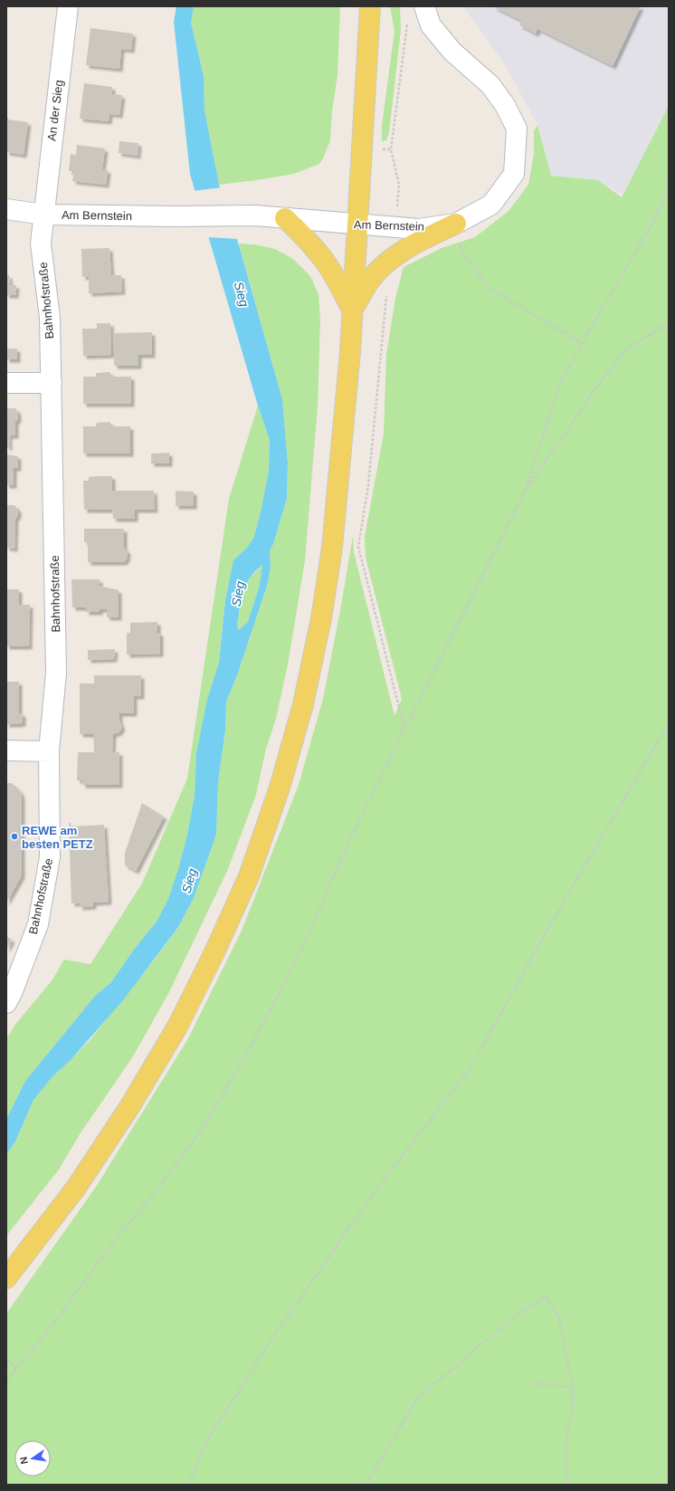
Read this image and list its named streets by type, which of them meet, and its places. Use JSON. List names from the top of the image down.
{
  "streets": {
    "street": ["An der Sieg", "Am Bernstein", "Bahnhofstraße"]
  },
  "crossings": [
    ["An der Sieg", "Am Bernstein"],
    ["An der Sieg", "Bahnhofstraße"],
    ["Am Bernstein", "Bahnhofstraße"]
  ],
  "water": ["Sieg"],
  "places": ["REWE am besten PETZ"],
  "north": "left"
}
